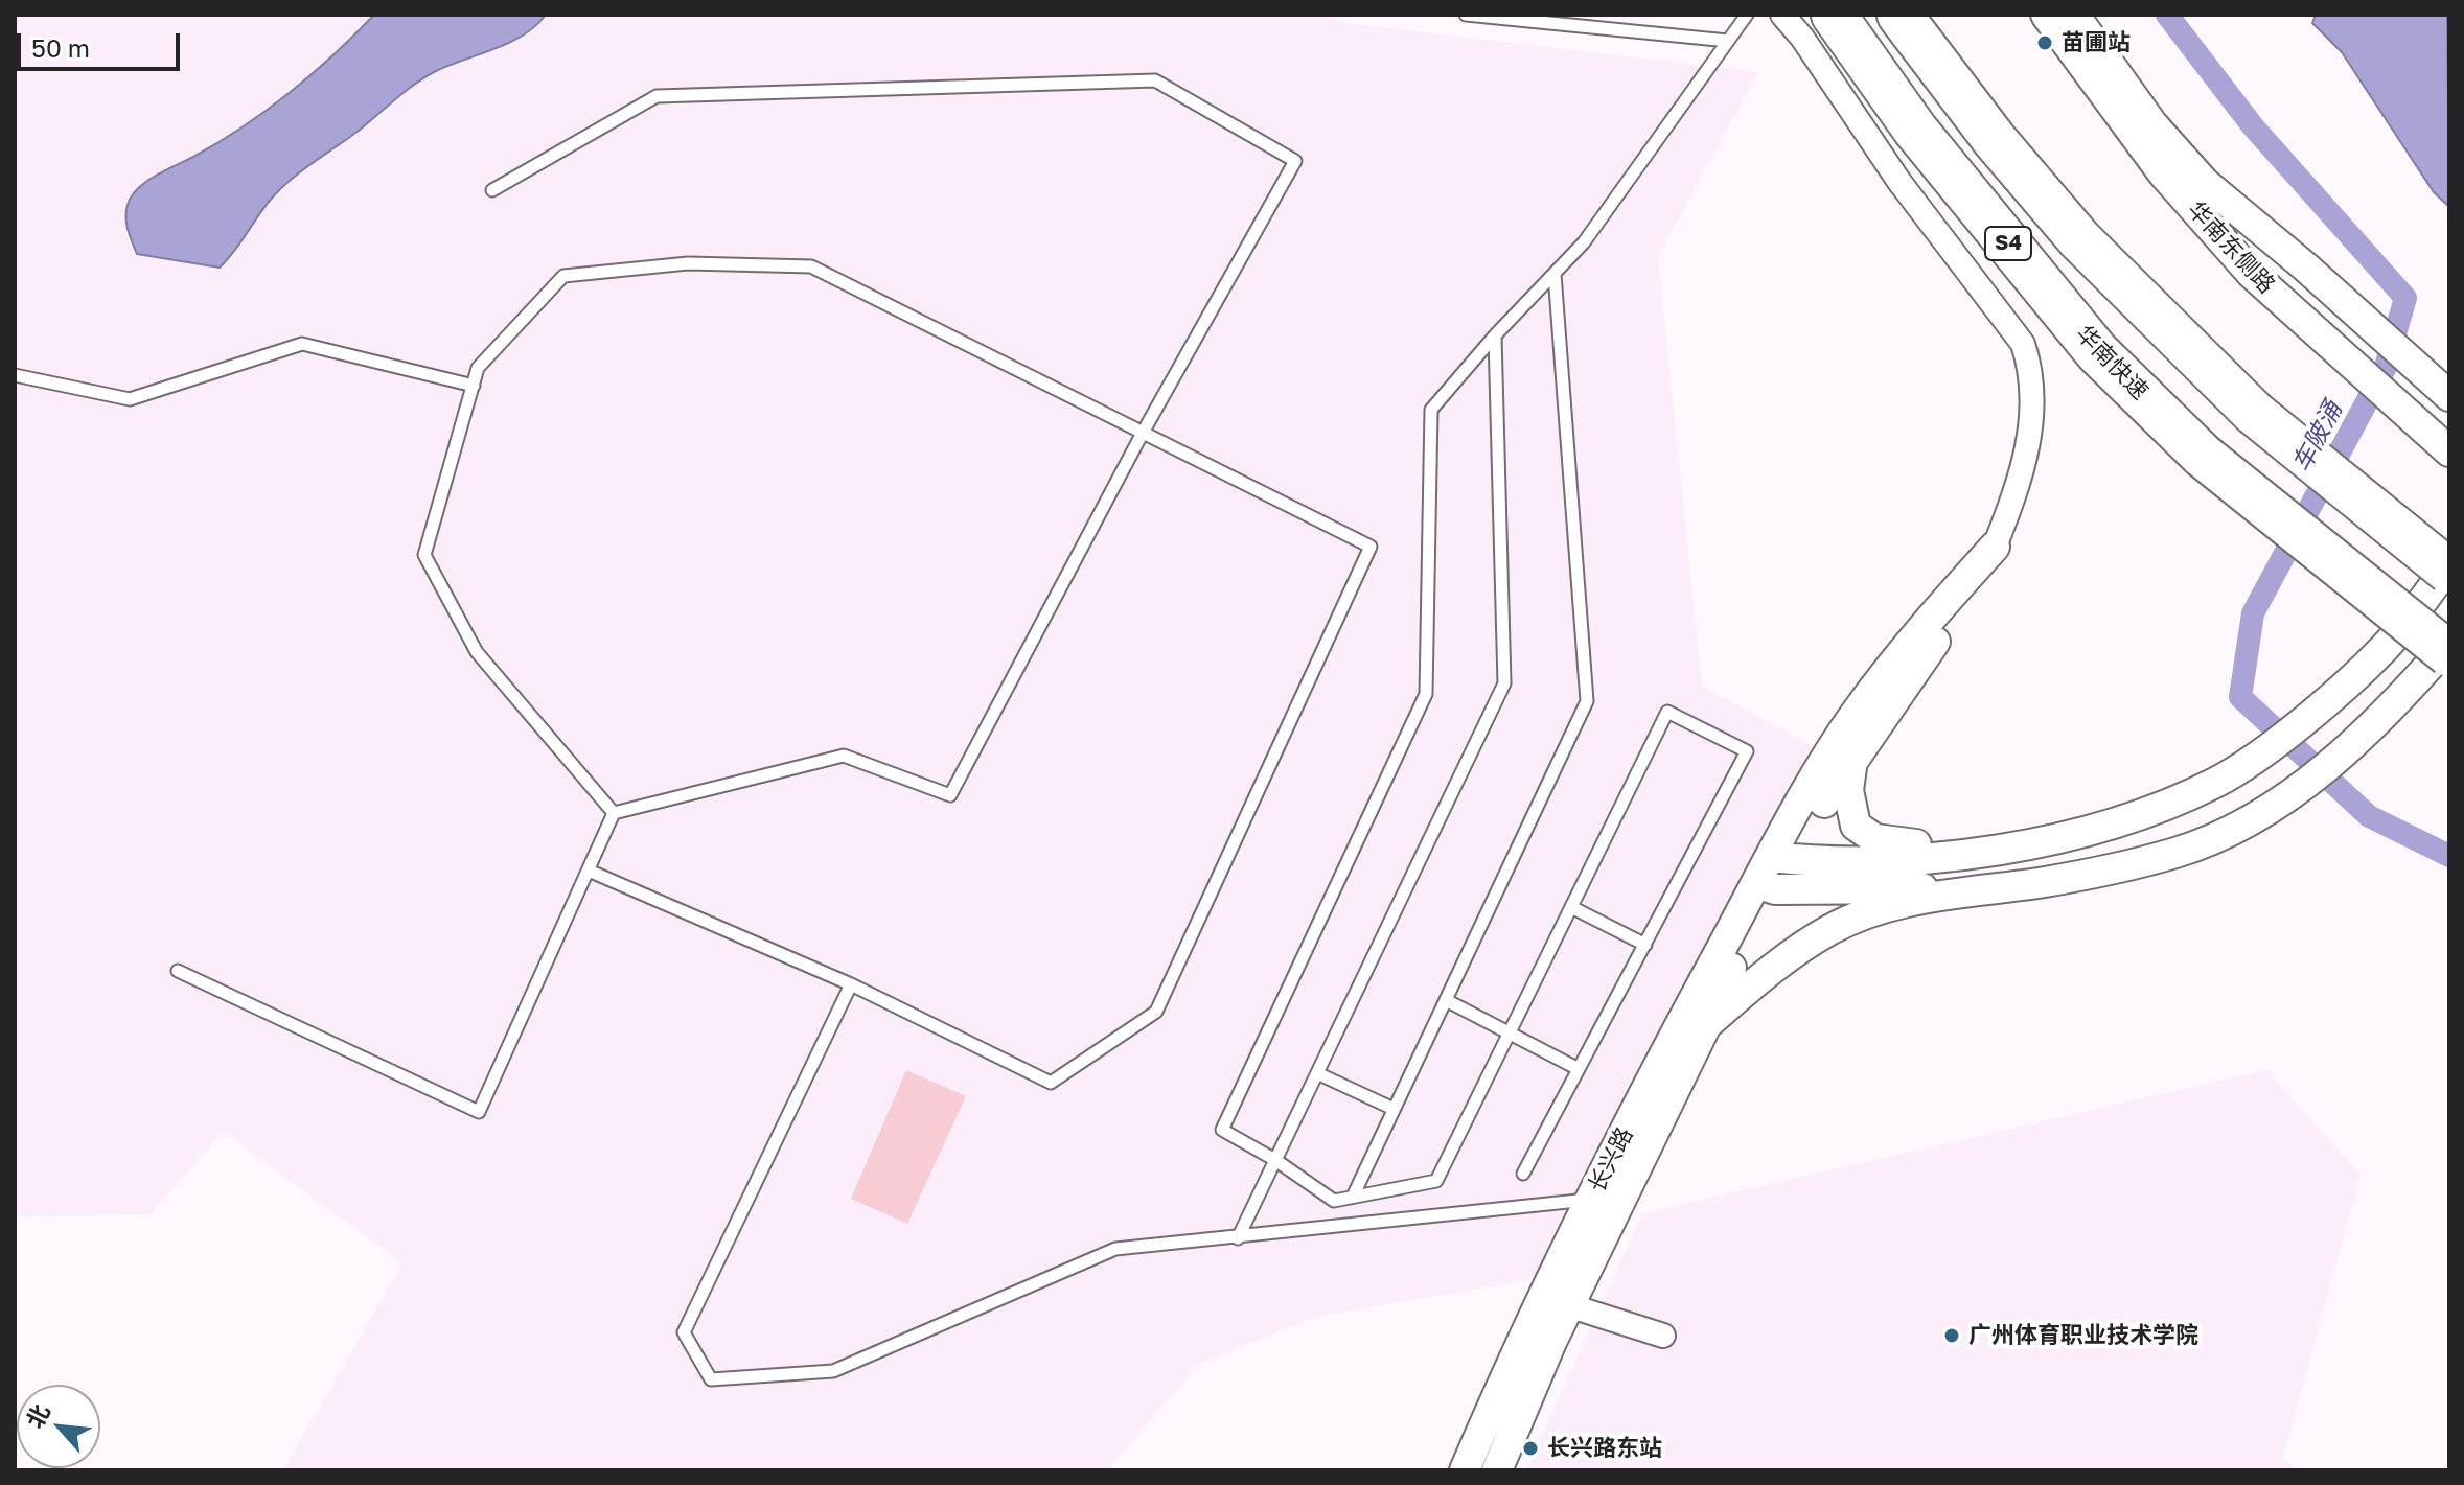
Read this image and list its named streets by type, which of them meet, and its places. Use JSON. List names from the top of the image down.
{
  "streets": {
    "highway": ["S4", "华南快速"],
    "street": ["华南东侧路", "长兴路"]
  },
  "water": ["车陂涌"],
  "places": ["苗圃站", "广州体育职业技术学院", "长兴路东站"],
  "scale_bar": "50 m",
  "north": "top left"
}
